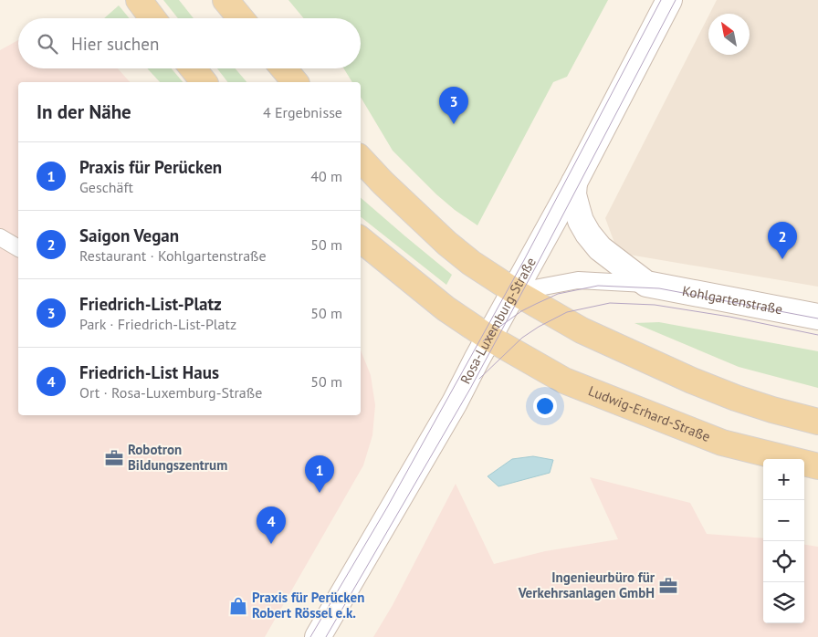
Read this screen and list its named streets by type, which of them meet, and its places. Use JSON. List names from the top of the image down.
{
  "streets": {
    "main road": ["Ludwig-Erhard-Straße"],
    "street": ["Kohlgartenstraße", "Rosa-Luxemburg-Straße"]
  },
  "crossings": [
    ["Kohlgartenstraße", "Rosa-Luxemburg-Straße"],
    ["Rosa-Luxemburg-Straße", "Ludwig-Erhard-Straße"]
  ],
  "places": {
    "office": ["Robotron Bildungszentrum", "Ingenieurbüro für Verkehrsanlagen GmbH"],
    "shop": ["Praxis für Perücken Robert Rössel e.k."]
  },
  "north": "top left",
  "page": {
    "search": "Hier suchen",
    "heading": ["In der Nähe", "4 Ergebnisse"],
    "pins": [
      "3",
      "2",
      "1",
      "4"
    ],
    "list": [
      {
        "mark": "1",
        "name": "Praxis für Perücken",
        "note": "Geschäft",
        "value": "40 m"
      },
      {
        "mark": "2",
        "name": "Saigon Vegan",
        "note": "Restaurant · Kohlgartenstraße",
        "value": "50 m"
      },
      {
        "mark": "3",
        "name": "Friedrich-List-Platz",
        "note": "Park · Friedrich-List-Platz",
        "value": "50 m"
      },
      {
        "mark": "4",
        "name": "Friedrich-List Haus",
        "note": "Ort · Rosa-Luxemburg-Straße",
        "value": "50 m"
      }
    ],
    "map_buttons": ["+", "−"]
  }
}
